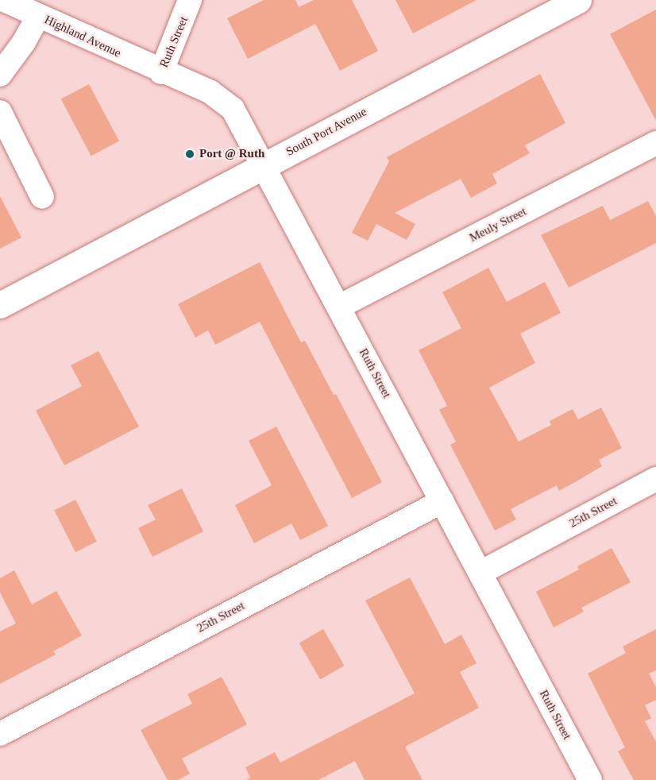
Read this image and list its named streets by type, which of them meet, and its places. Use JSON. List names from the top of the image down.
{
  "streets": {
    "main road": ["South Port Avenue"],
    "street": [
      "Highland Avenue",
      "Ruth Street",
      "Meuly Street",
      "25th Street"
    ]
  },
  "crossings": [
    ["Highland Avenue", "Ruth Street"],
    ["Ruth Street", "South Port Avenue"],
    ["Ruth Street", "Meuly Street"],
    ["Ruth Street", "25th Street"]
  ],
  "places": ["Port @ Ruth"]
}
